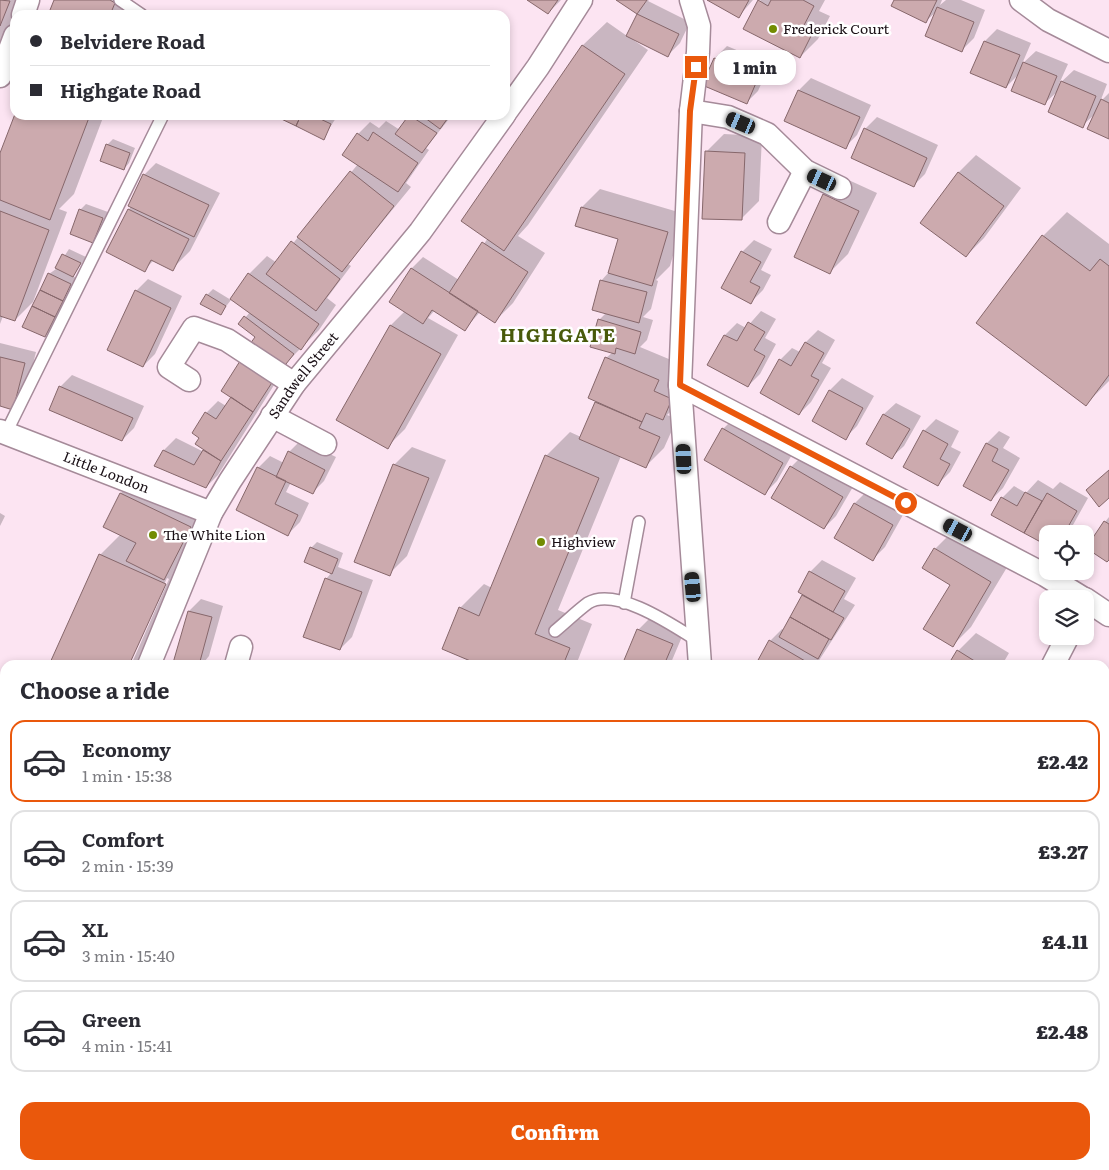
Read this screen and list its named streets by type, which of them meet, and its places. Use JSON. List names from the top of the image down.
{
  "streets": {
    "street": ["Sandwell Street", "Little London"]
  },
  "crossings": [
    ["Sandwell Street", "Little London"]
  ],
  "districts": ["HIGHGATE"],
  "places": ["Frederick Court", "The White Lion", "Highview"],
  "page": {
    "banner": ["Belvidere Road", "Highgate Road"],
    "bubble": "1 min",
    "heading": "Choose a ride",
    "list": [
      {
        "name": "Economy",
        "note": "1 min · 15:38",
        "value": "£2.42"
      },
      {
        "name": "Comfort",
        "note": "2 min · 15:39",
        "value": "£3.27"
      },
      {
        "name": "XL",
        "note": "3 min · 15:40",
        "value": "£4.11"
      },
      {
        "name": "Green",
        "note": "4 min · 15:41",
        "value": "£2.48"
      }
    ],
    "buttons": "Confirm"
  }
}
